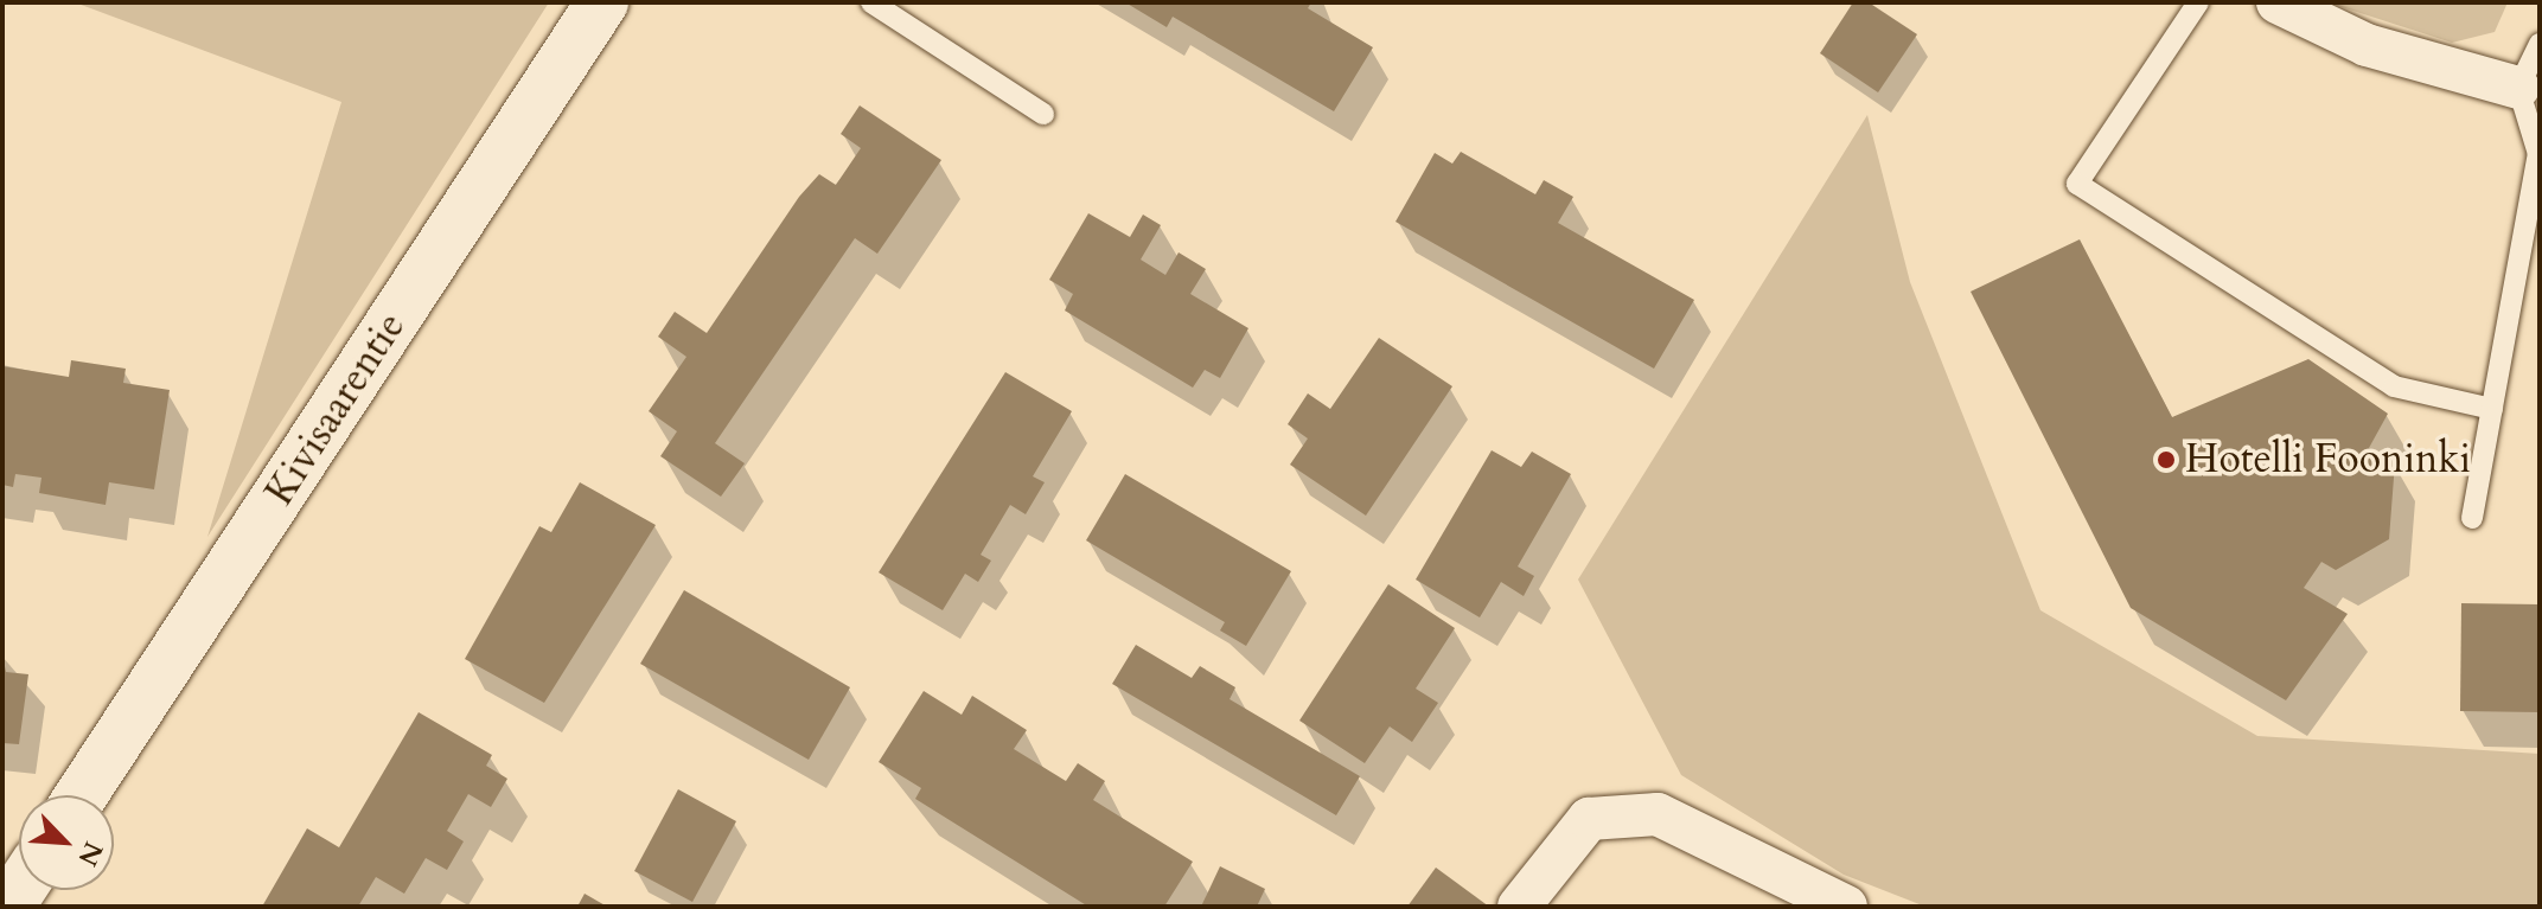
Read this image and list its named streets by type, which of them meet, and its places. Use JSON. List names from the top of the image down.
{
  "streets": {
    "street": ["Kivisaarentie"]
  },
  "places": ["Hotelli Fooninki"],
  "north": "bottom right"
}
